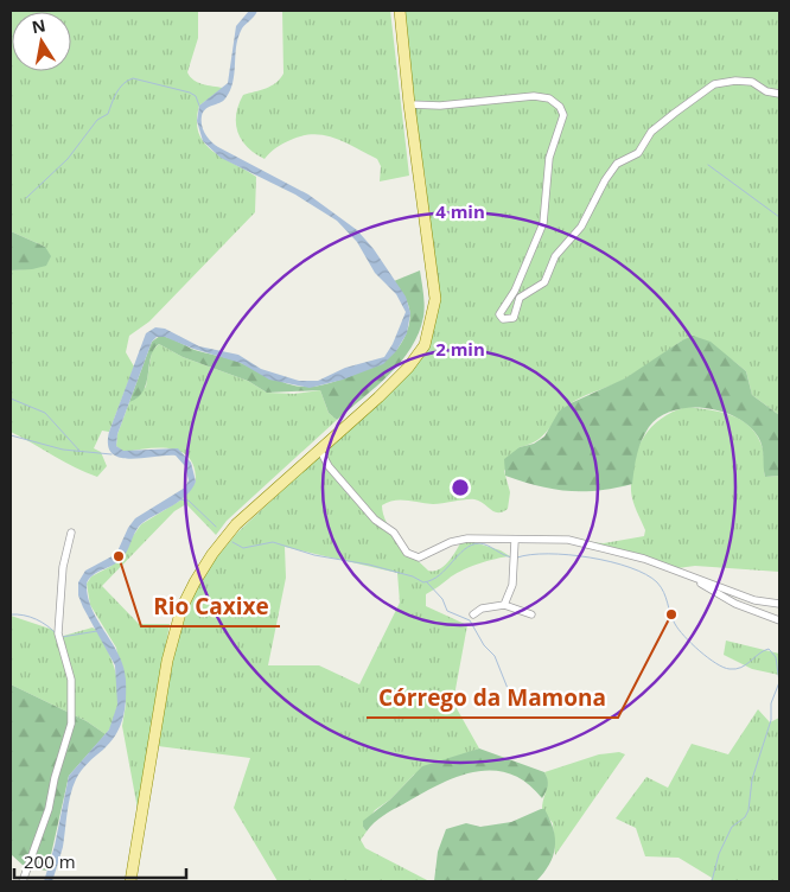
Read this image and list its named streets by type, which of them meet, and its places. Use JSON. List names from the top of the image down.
{
  "places": ["Rio Caxixe", "Córrego da Mamona"],
  "scale_bar": "200 m",
  "north": "top",
  "rings": ["4 min", "2 min"]
}
